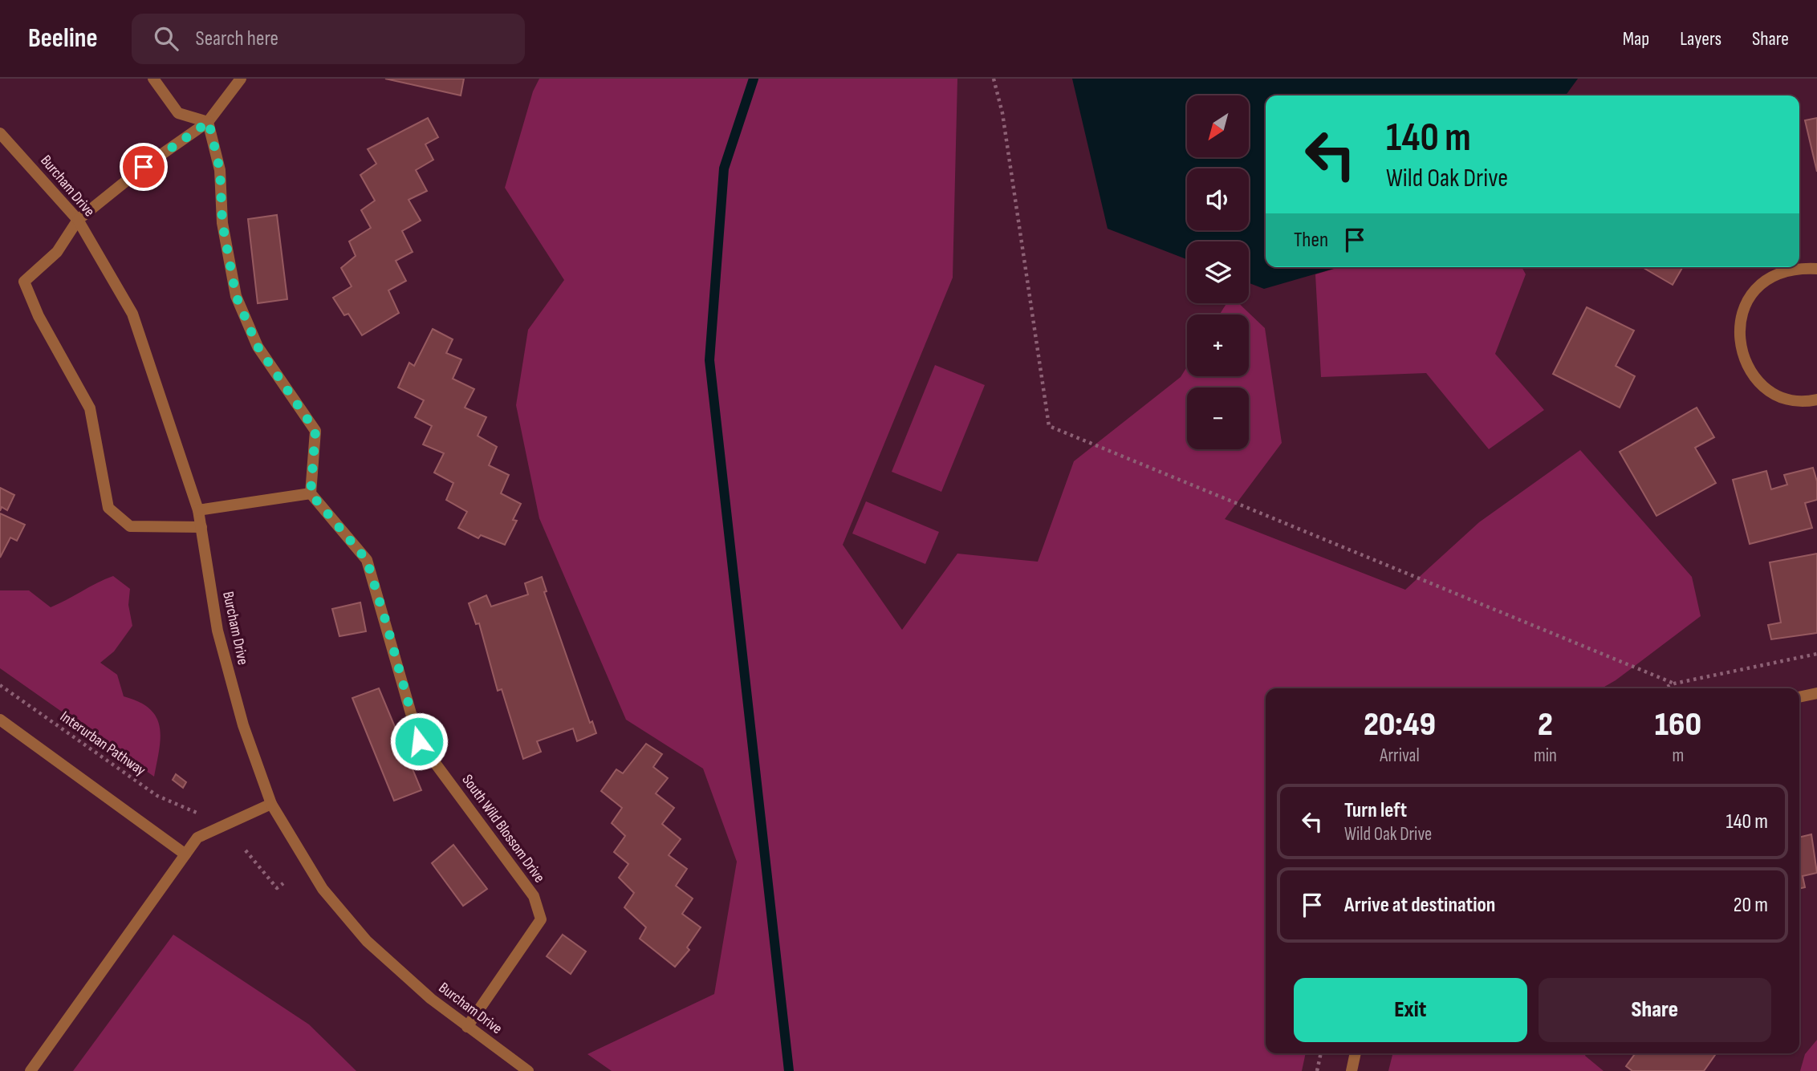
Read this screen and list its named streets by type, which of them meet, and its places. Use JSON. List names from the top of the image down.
{
  "streets": {
    "street": ["Burcham Drive", "South Wild Blossom Drive"],
    "path": ["Interurban Pathway"]
  },
  "crossings": [
    ["Burcham Drive", "South Wild Blossom Drive"]
  ],
  "north": "bottom left",
  "page": {
    "header": "Beeline",
    "search": "Search here",
    "nav": ["Map", "Layers", "Share"],
    "map_buttons": ["+", "−"],
    "turn": ["140 m", "Wild Oak Drive"],
    "then": "Then",
    "eta": [
      "20:49",
      "Arrival",
      "2",
      "min",
      "160",
      "m"
    ],
    "list": [
      {
        "name": "Turn left",
        "note": "Wild Oak Drive",
        "value": "140 m"
      },
      {
        "name": "Arrive at destination",
        "value": "20 m"
      }
    ],
    "buttons": ["Exit", "Share"]
  }
}
